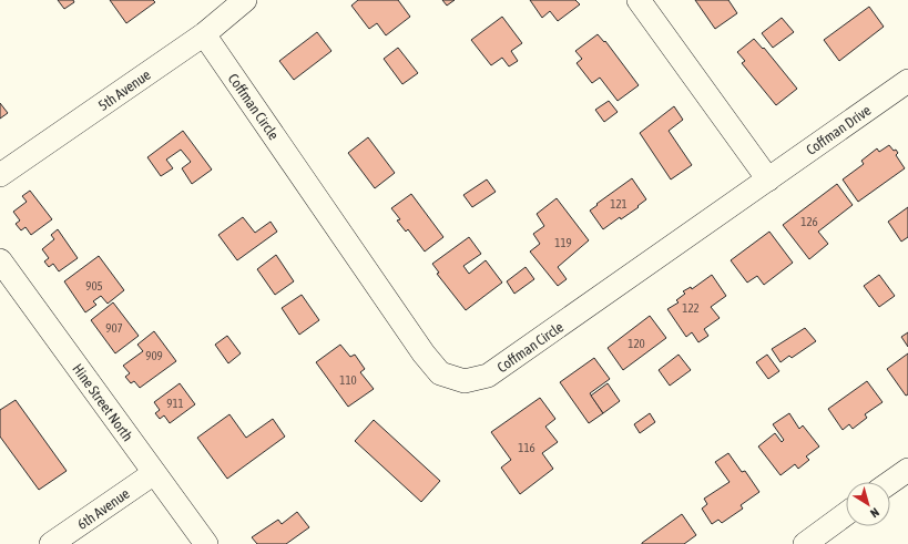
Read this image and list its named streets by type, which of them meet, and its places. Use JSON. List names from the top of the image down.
{
  "streets": {
    "street": [
      "5th Avenue",
      "Coffman Circle",
      "Coffman Drive",
      "Hine Street North",
      "6th Avenue"
    ]
  },
  "crossings": [
    ["5th Avenue", "Coffman Circle"],
    ["Coffman Circle", "Coffman Drive"],
    ["Hine Street North", "6th Avenue"]
  ],
  "house_numbers": [
    "121",
    "126",
    "119",
    "905",
    "122",
    "907",
    "120",
    "909",
    "110",
    "911",
    "116"
  ],
  "north": "bottom right"
}
